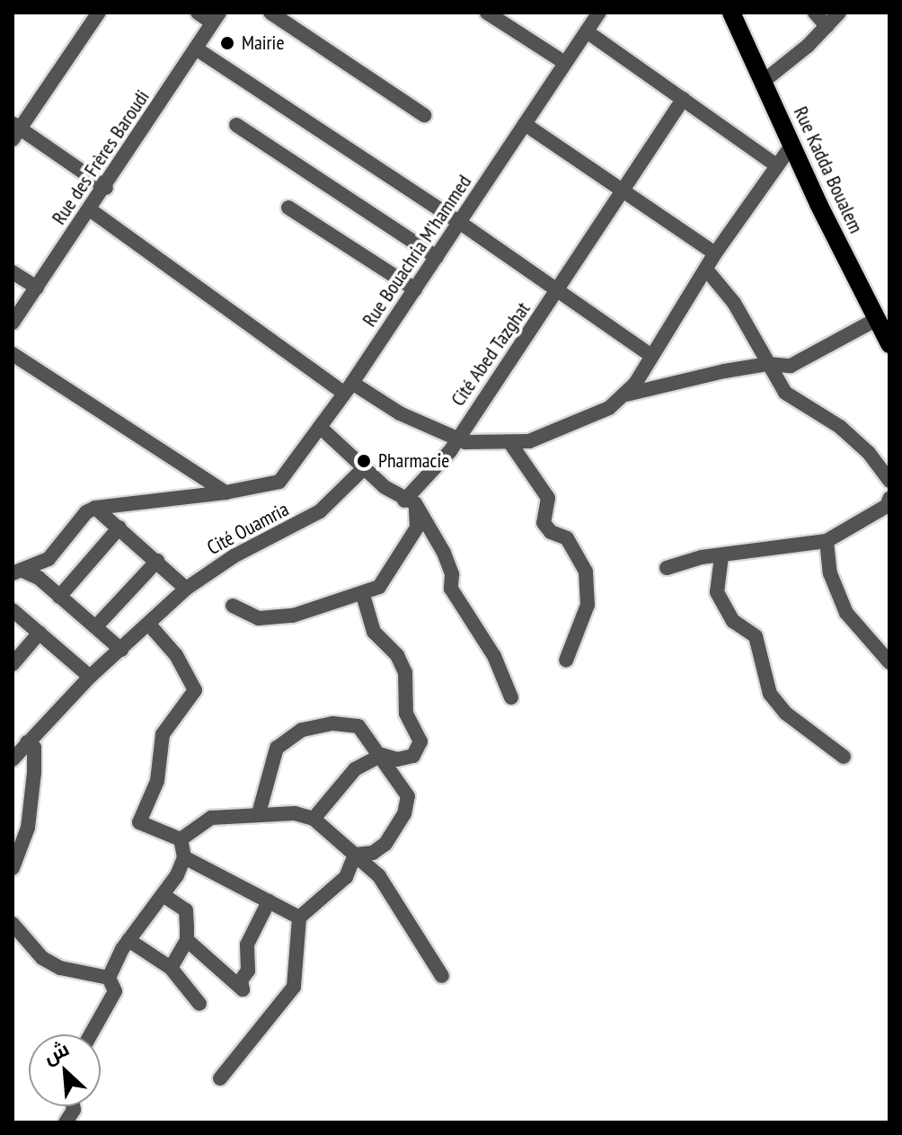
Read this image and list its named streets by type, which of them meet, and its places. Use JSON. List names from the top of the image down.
{
  "streets": {
    "main road": ["Rue Kadda Boualem"],
    "street": [
      "Rue des Frères Baroudi",
      "Rue Bouachria M'hammed",
      "Cité Abed Tazghat",
      "Cité Ouamria"
    ]
  },
  "crossings": [
    ["Rue des Frères Baroudi", "Cité Abed Tazghat"],
    ["Rue Bouachria M'hammed", "Cité Abed Tazghat"]
  ],
  "places": ["Mairie", "Pharmacie"],
  "north": "top left"
}
